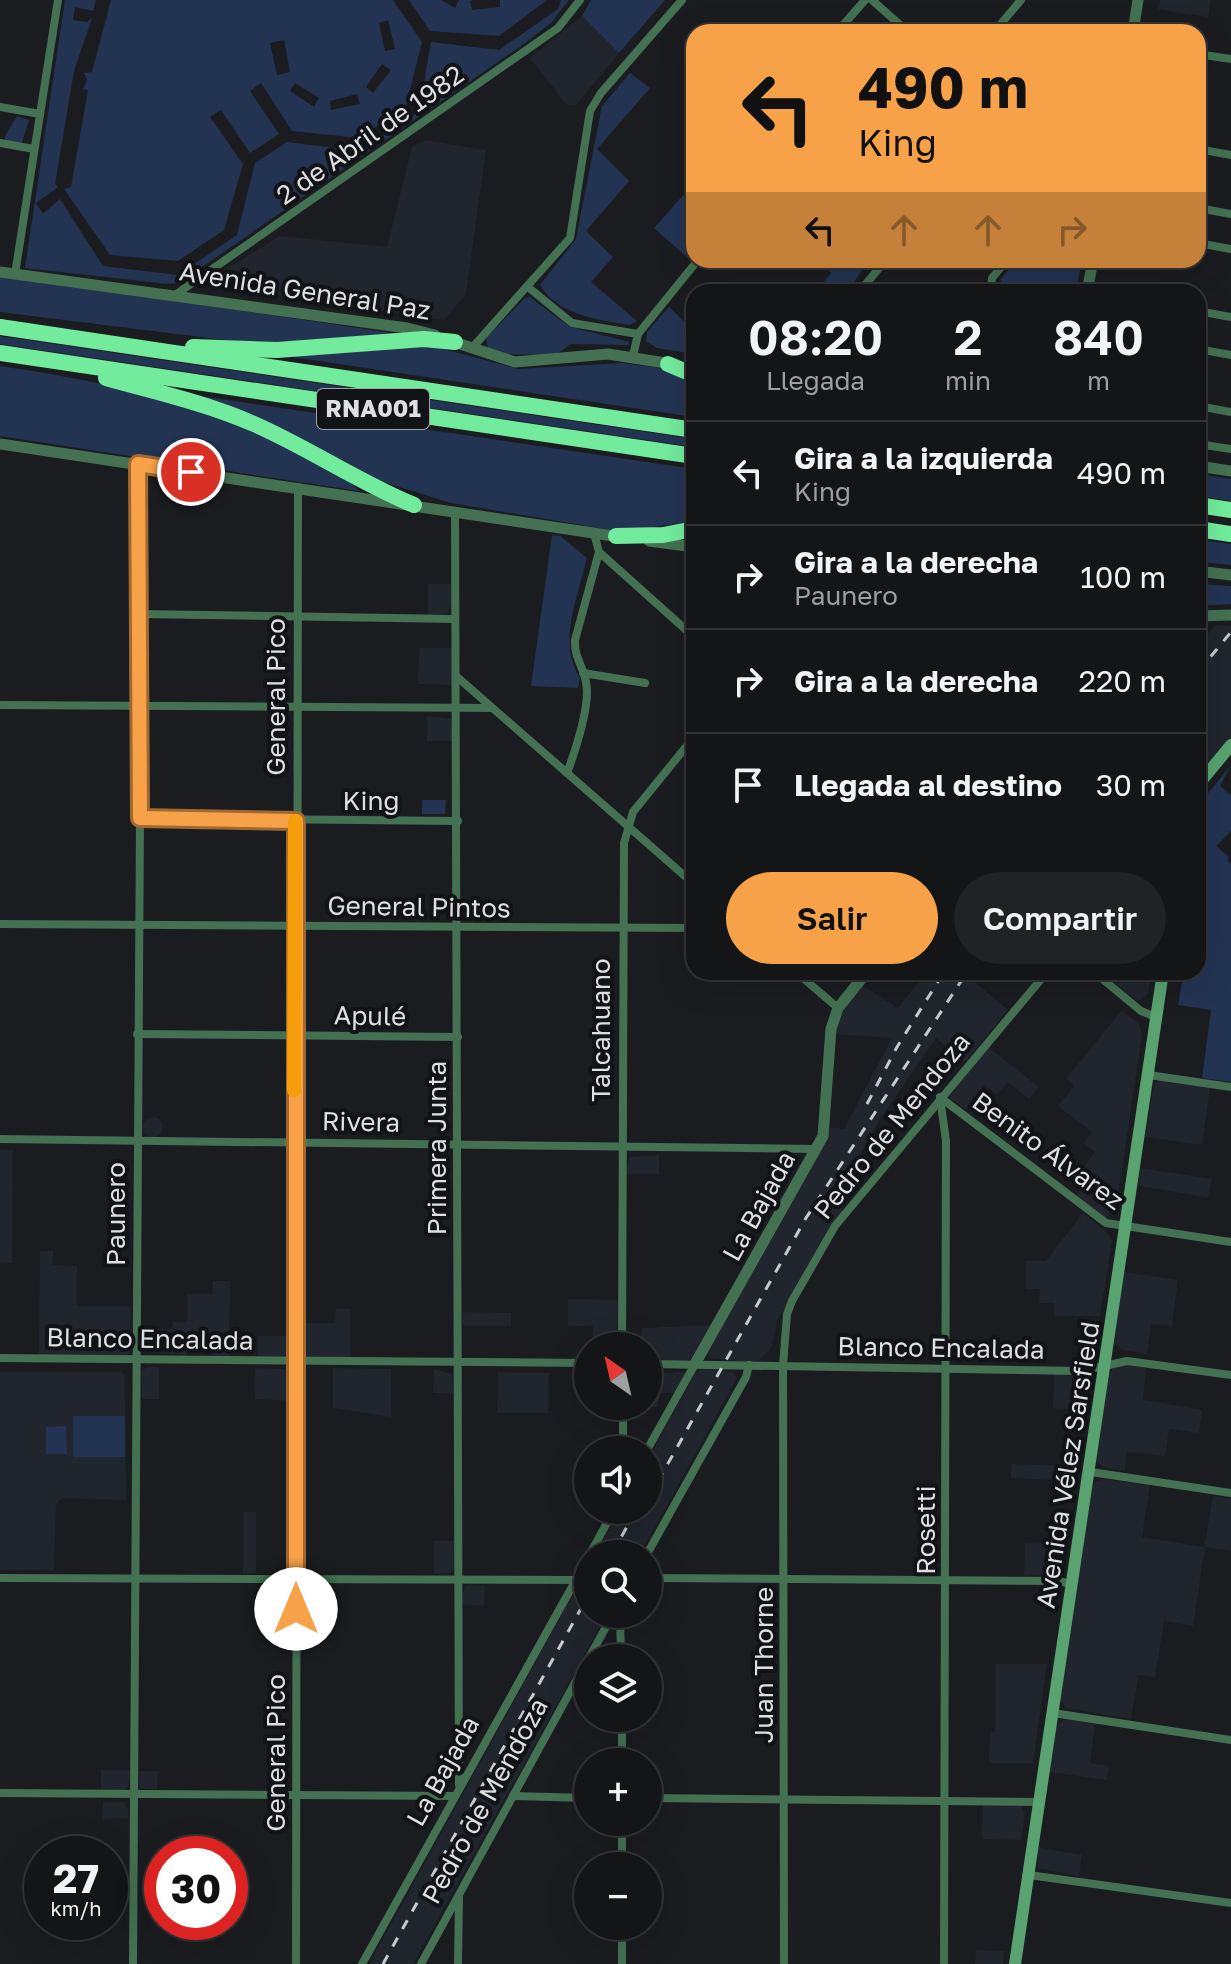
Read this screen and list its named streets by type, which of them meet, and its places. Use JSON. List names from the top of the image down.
{
  "streets": {
    "highway": ["RNA001"],
    "main road": ["Avenida Vélez Sarsfield"],
    "street": [
      "2 de Abril de 1982",
      "Avenida General Paz",
      "General Pico",
      "King",
      "General Pintos",
      "Apulé",
      "Talcahuano",
      "Rivera",
      "Pedro de Mendoza",
      "Primera Junta",
      "Benito Álvarez",
      "La Bajada",
      "Paunero",
      "Blanco Encalada",
      "Rosetti",
      "Juan Thorne"
    ]
  },
  "crossings": [
    ["2 de Abril de 1982", "Avenida General Paz"],
    ["General Pico", "King"],
    ["General Pico", "General Pintos"],
    ["General Pico", "Apulé"],
    ["General Pico", "Rivera"],
    ["General Pico", "Blanco Encalada"],
    ["King", "Primera Junta"],
    ["King", "Paunero"],
    ["General Pintos", "Talcahuano"],
    ["General Pintos", "Primera Junta"],
    ["General Pintos", "Paunero"],
    ["Apulé", "Primera Junta"],
    ["Apulé", "Paunero"],
    ["Talcahuano", "Rivera"],
    ["Rivera", "Primera Junta"],
    ["Rivera", "La Bajada"],
    ["Rivera", "Paunero"],
    ["Pedro de Mendoza", "Benito Álvarez"],
    ["Pedro de Mendoza", "Blanco Encalada"],
    ["Pedro de Mendoza", "Rosetti"],
    ["Pedro de Mendoza", "Juan Thorne"],
    ["Primera Junta", "La Bajada"],
    ["Primera Junta", "Blanco Encalada"],
    ["Benito Álvarez", "Avenida Vélez Sarsfield"],
    ["Benito Álvarez", "Rosetti"],
    ["La Bajada", "Blanco Encalada"],
    ["Paunero", "Blanco Encalada"],
    ["Blanco Encalada", "Avenida Vélez Sarsfield"],
    ["Blanco Encalada", "Rosetti"],
    ["Blanco Encalada", "Juan Thorne"]
  ],
  "north": "top left",
  "page": {
    "turn": ["490 m", "King"],
    "eta": [
      "08:20",
      "Llegada",
      "2",
      "min",
      "840",
      "m"
    ],
    "list": [
      {
        "name": "Gira a la izquierda",
        "note": "King",
        "value": "490 m"
      },
      {
        "name": "Gira a la derecha",
        "note": "Paunero",
        "value": "100 m"
      },
      {
        "name": "Gira a la derecha",
        "value": "220 m"
      },
      {
        "name": "Llegada al destino",
        "value": "30 m"
      }
    ],
    "buttons": ["Salir", "Compartir"],
    "map_buttons": ["+", "−"],
    "speed": "27 km/h",
    "limit": "30"
  }
}
